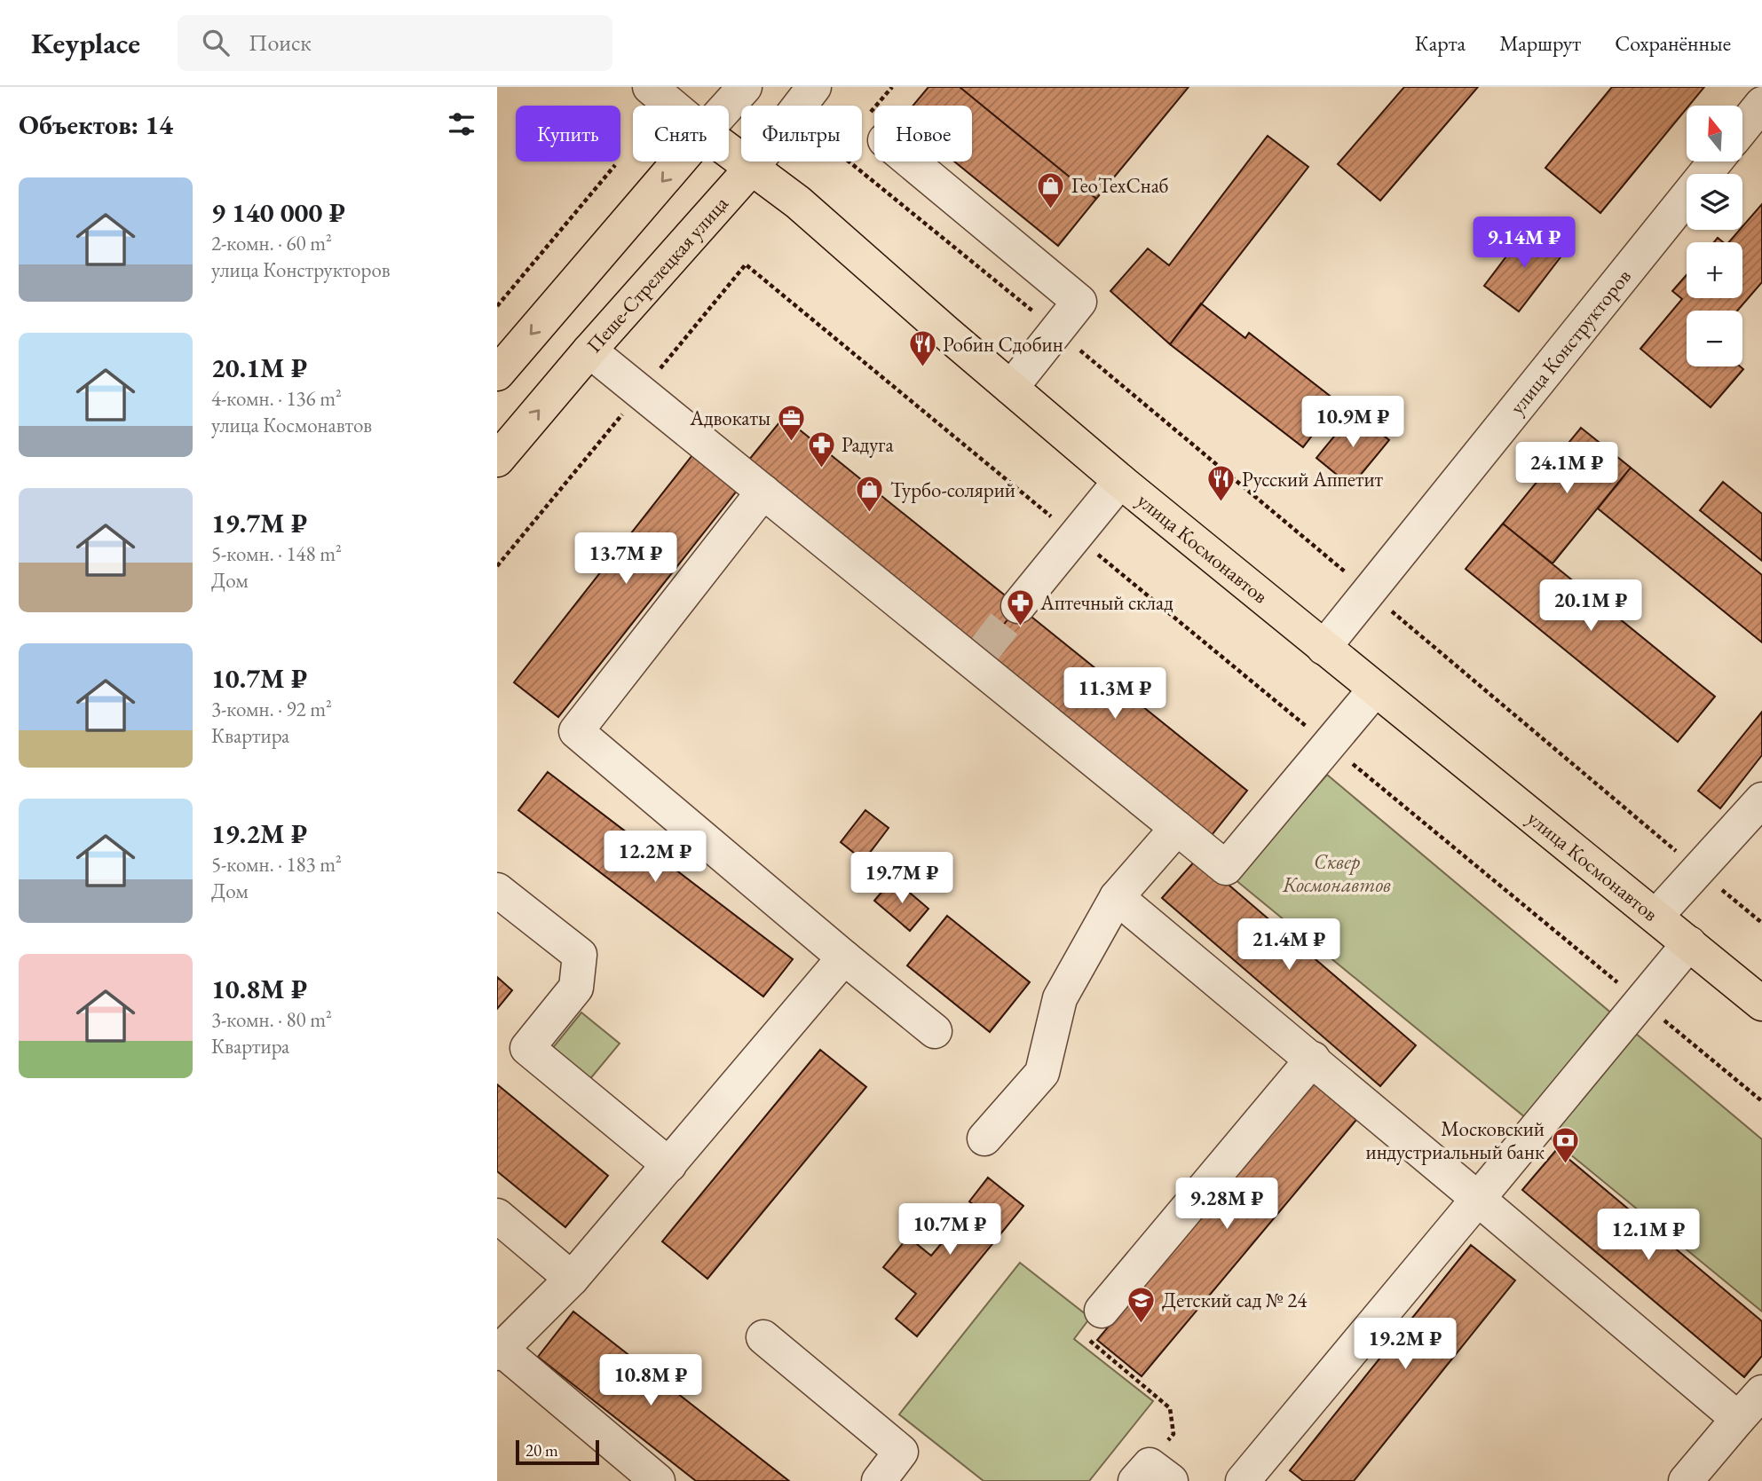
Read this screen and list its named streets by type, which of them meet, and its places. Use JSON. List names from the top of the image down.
{
  "streets": {
    "main road": ["Пеше-Стрелецкая улица", "улица Космонавтов"],
    "street": ["улица Конструкторов"]
  },
  "crossings": [
    ["Пеше-Стрелецкая улица", "улица Космонавтов"],
    ["улица Конструкторов", "улица Космонавтов"]
  ],
  "parks": ["Сквер Космонавтов"],
  "places": {
    "shop": ["ГеоТехСнаб", "Турбо-солярий"],
    "restaurant": ["Робин Сдобин", "Русский Аппетит"],
    "office": ["Адвокаты"],
    "pharmacy": ["Радуга", "Аптечный склад"],
    "bank": ["Московский индустриальный банк"],
    "school or university": ["Детский сад № 24"]
  },
  "scale_bar": "20 m",
  "north": "top",
  "page": {
    "header": "Keyplace",
    "search": "Поиск",
    "nav": ["Карта", "Маршрут", "Сохранённые"],
    "heading": "Объектов: 14",
    "map_buttons": ["+", "−"],
    "chip": [
      "Купить",
      "Снять",
      "Фильтры",
      "Новое"
    ],
    "list": [
      {
        "name": "9 140 000 ₽",
        "note": "2-комн. · 60 m² · улица Конструкторов"
      },
      {
        "name": "20.1M ₽",
        "note": "4-комн. · 136 m² · улица Космонавтов"
      },
      {
        "name": "19.7M ₽",
        "note": "5-комн. · 148 m² · Дом"
      },
      {
        "name": "10.7M ₽",
        "note": "3-комн. · 92 m² · Квартира"
      },
      {
        "name": "19.2M ₽",
        "note": "5-комн. · 183 m² · Дом"
      },
      {
        "name": "10.8M ₽",
        "note": "3-комн. · 80 m² · Квартира"
      }
    ],
    "price": [
      "9.14M ₽",
      "10.9M ₽",
      "24.1M ₽",
      "13.7M ₽",
      "20.1M ₽",
      "11.3M ₽",
      "12.2M ₽",
      "19.7M ₽",
      "21.4M ₽",
      "9.28M ₽",
      "10.7M ₽",
      "12.1M ₽",
      "19.2M ₽",
      "10.8M ₽"
    ],
    "scale": "20 m"
  }
}
